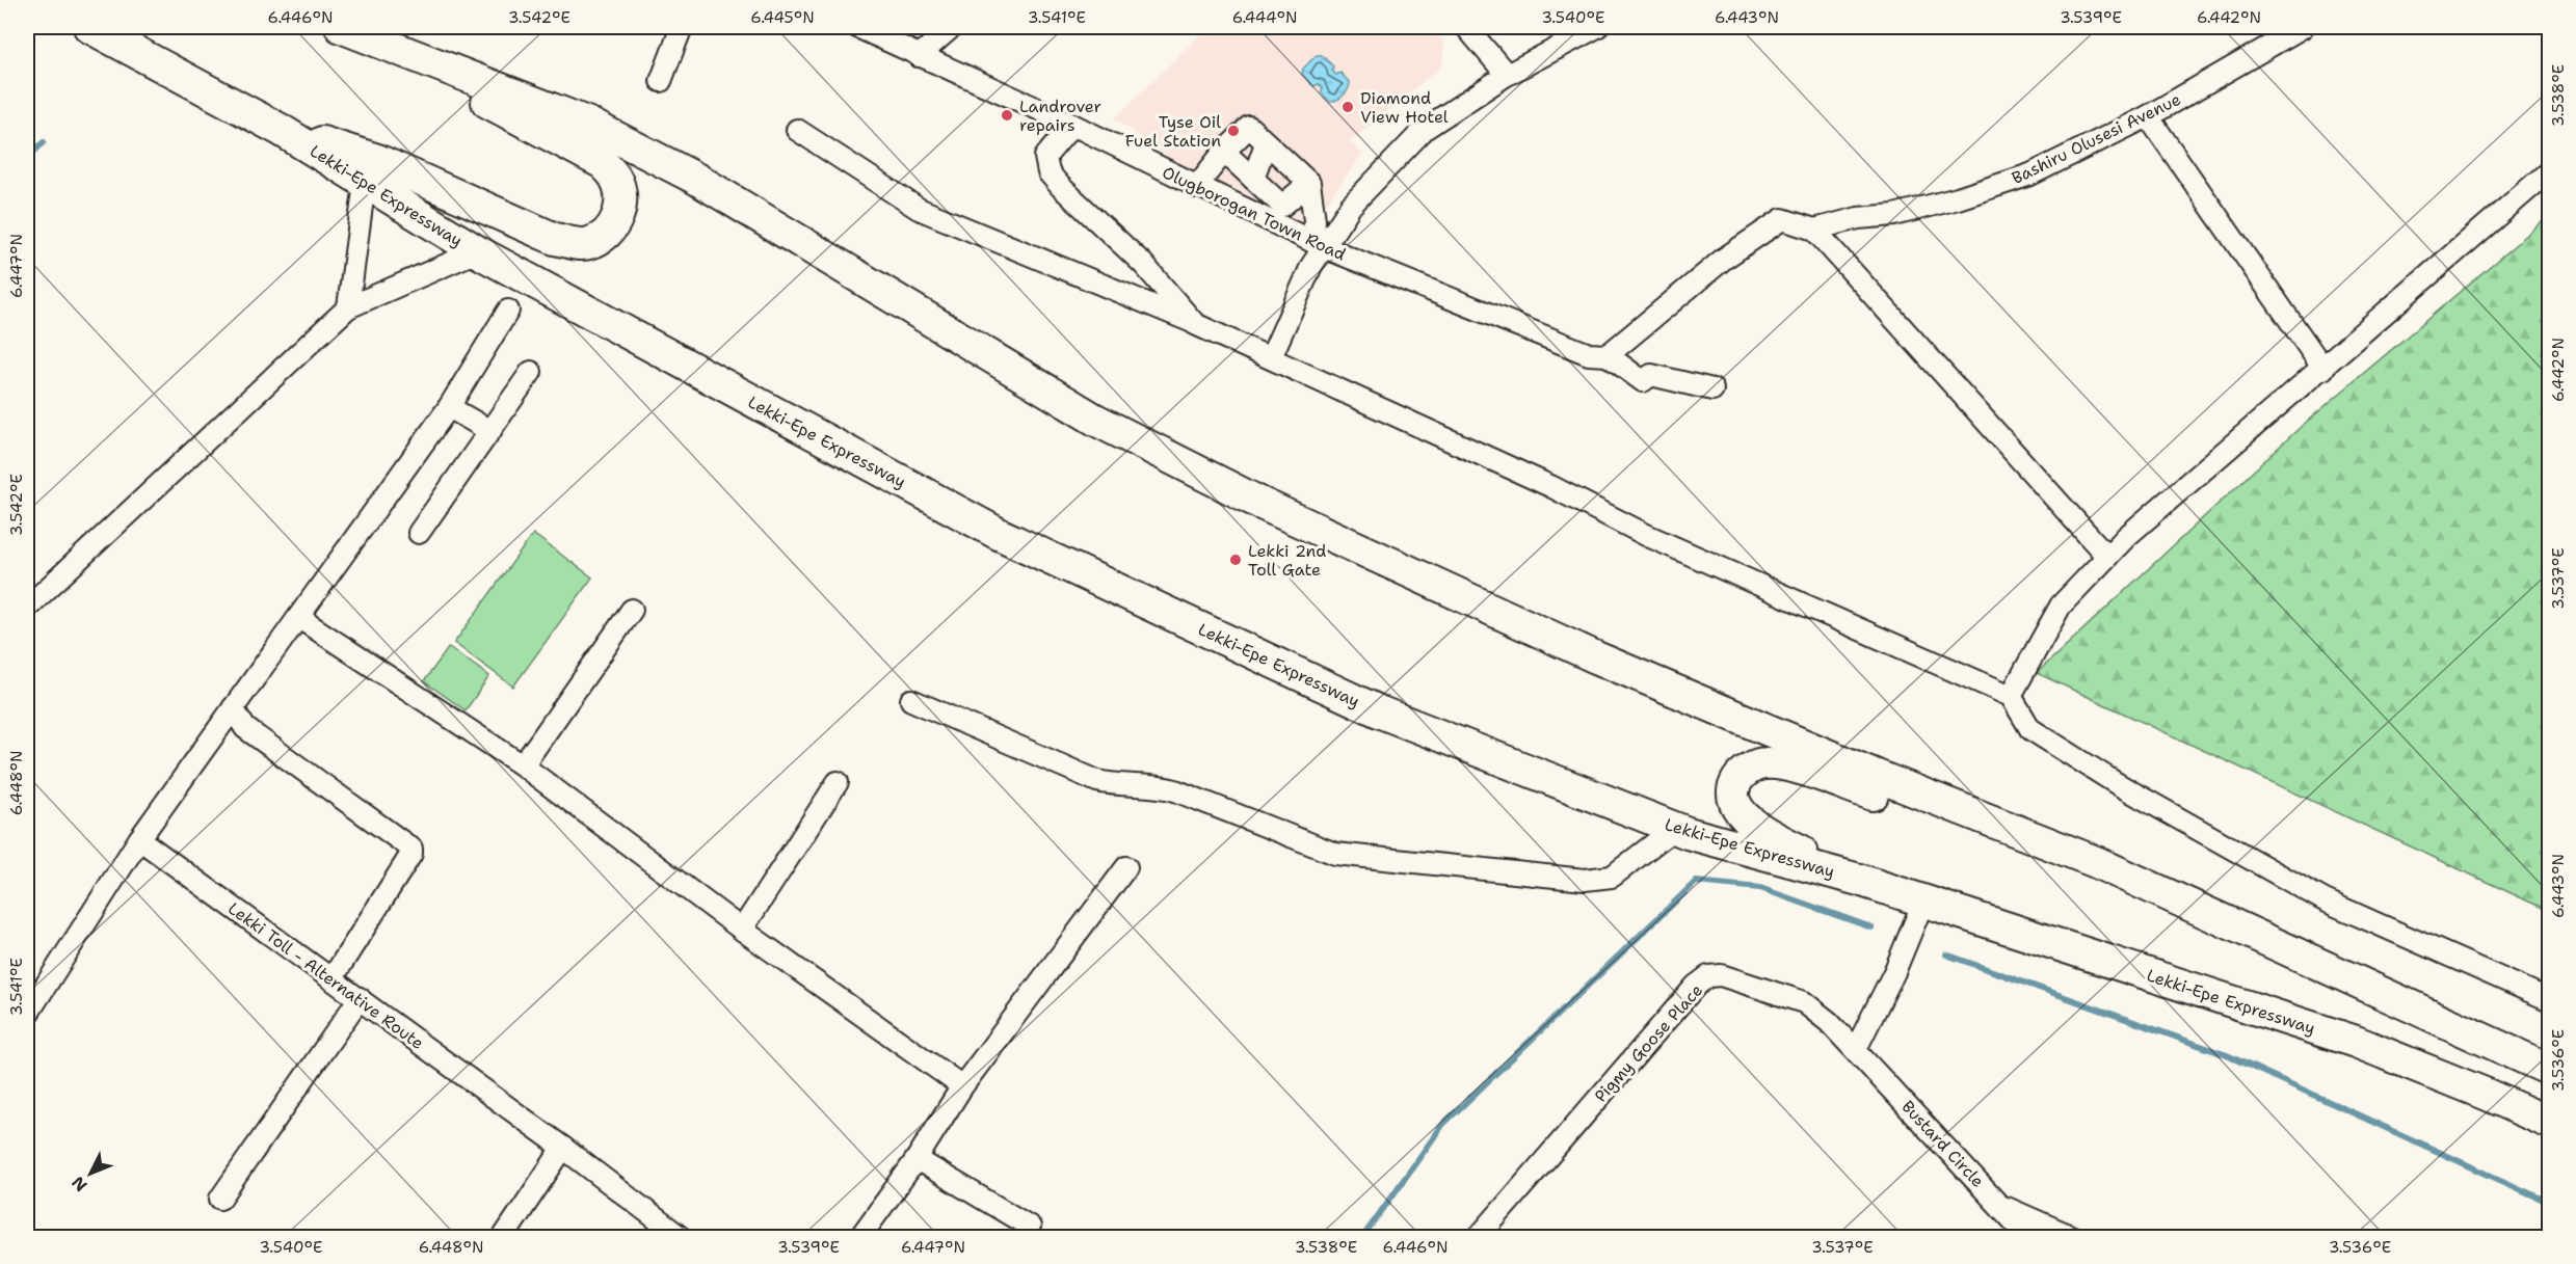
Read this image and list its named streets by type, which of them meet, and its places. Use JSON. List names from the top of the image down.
{
  "streets": {
    "highway": ["Lekki-Epe Expressway"],
    "street": [
      "Bashiru Olusesi Avenue",
      "Olugborogan Town Road",
      "Lekki Toll - Alternative Route",
      "Pigmy Goose Place",
      "Bustard Circle"
    ]
  },
  "crossings": [
    ["Pigmy Goose Place", "Bustard Circle"]
  ],
  "places": [
    "Diamond View Hotel",
    "Landrover repairs",
    "Tyse Oil Fuel Station",
    "Lekki 2nd Toll Gate"
  ],
  "north": "bottom left",
  "coordinates": [
    "6.446°N",
    "3.542°E",
    "6.445°N",
    "3.541°E",
    "6.444°N",
    "3.540°E",
    "6.443°N",
    "3.539°E",
    "6.442°N",
    "3.538°E",
    "6.447°N",
    "3.537°E",
    "6.448°N",
    "3.536°E"
  ]
}
